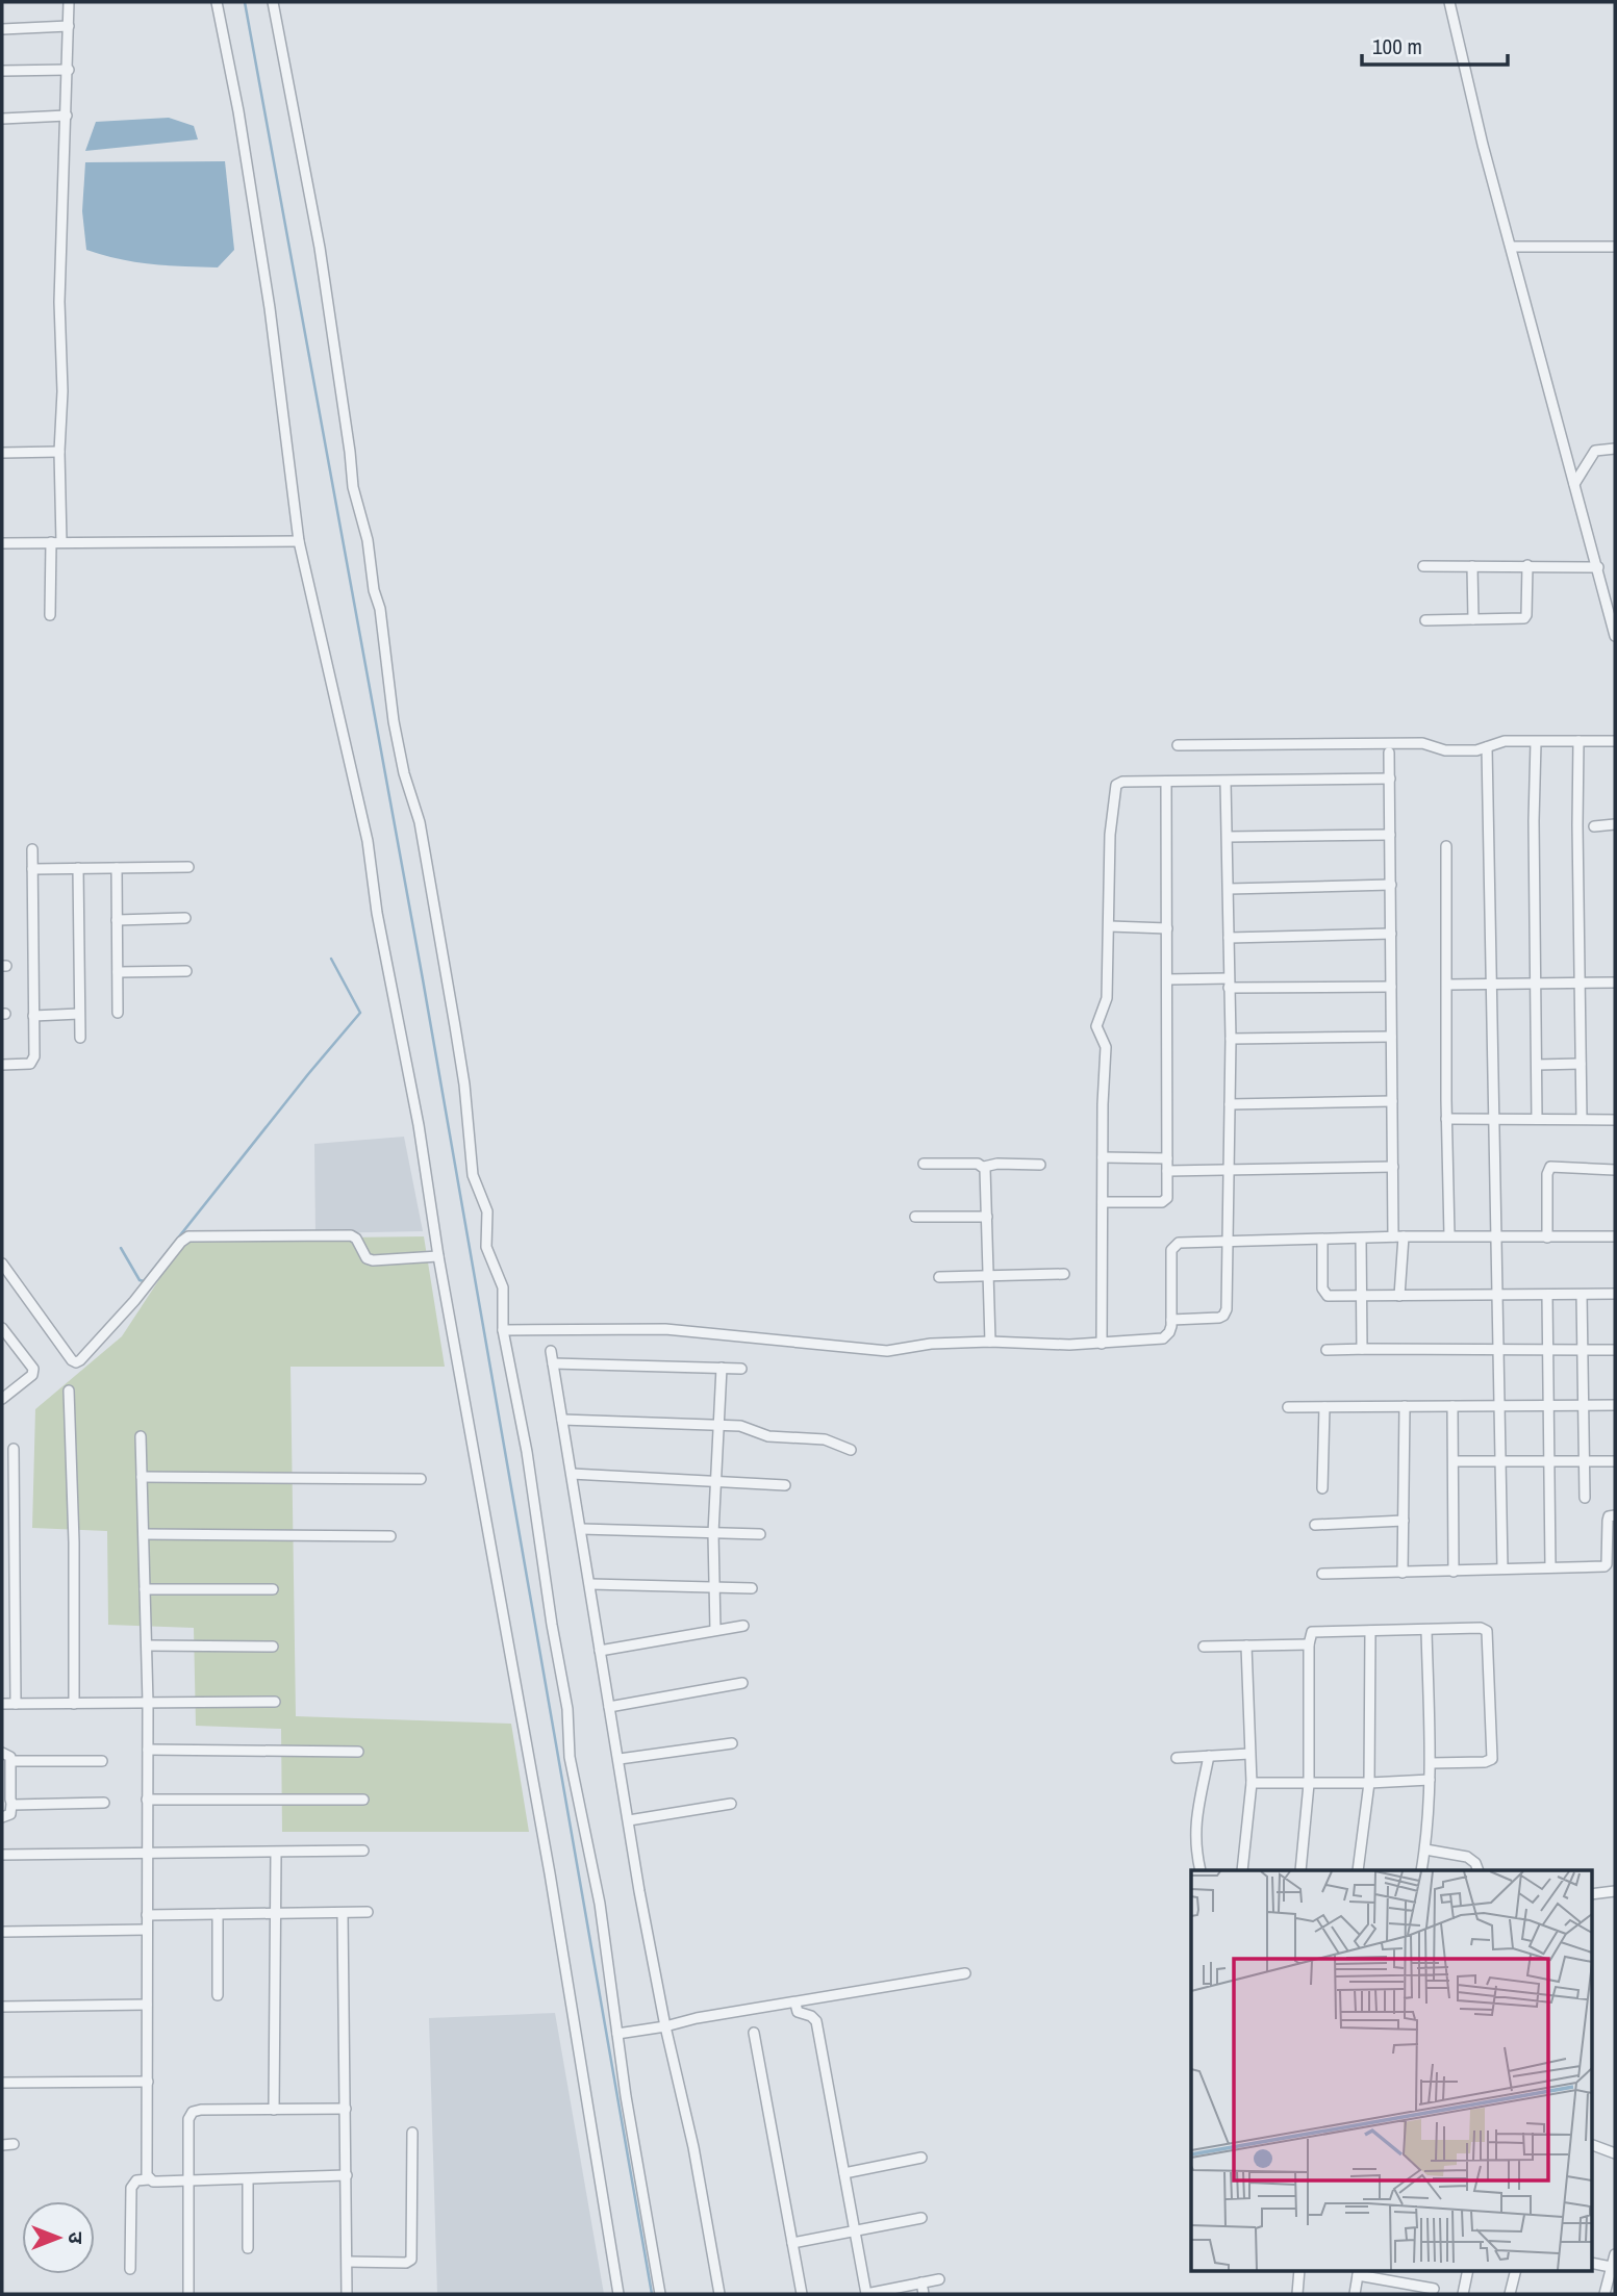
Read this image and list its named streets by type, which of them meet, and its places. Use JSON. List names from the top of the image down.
{
  "scale_bar": "100 m",
  "north": "right"
}
